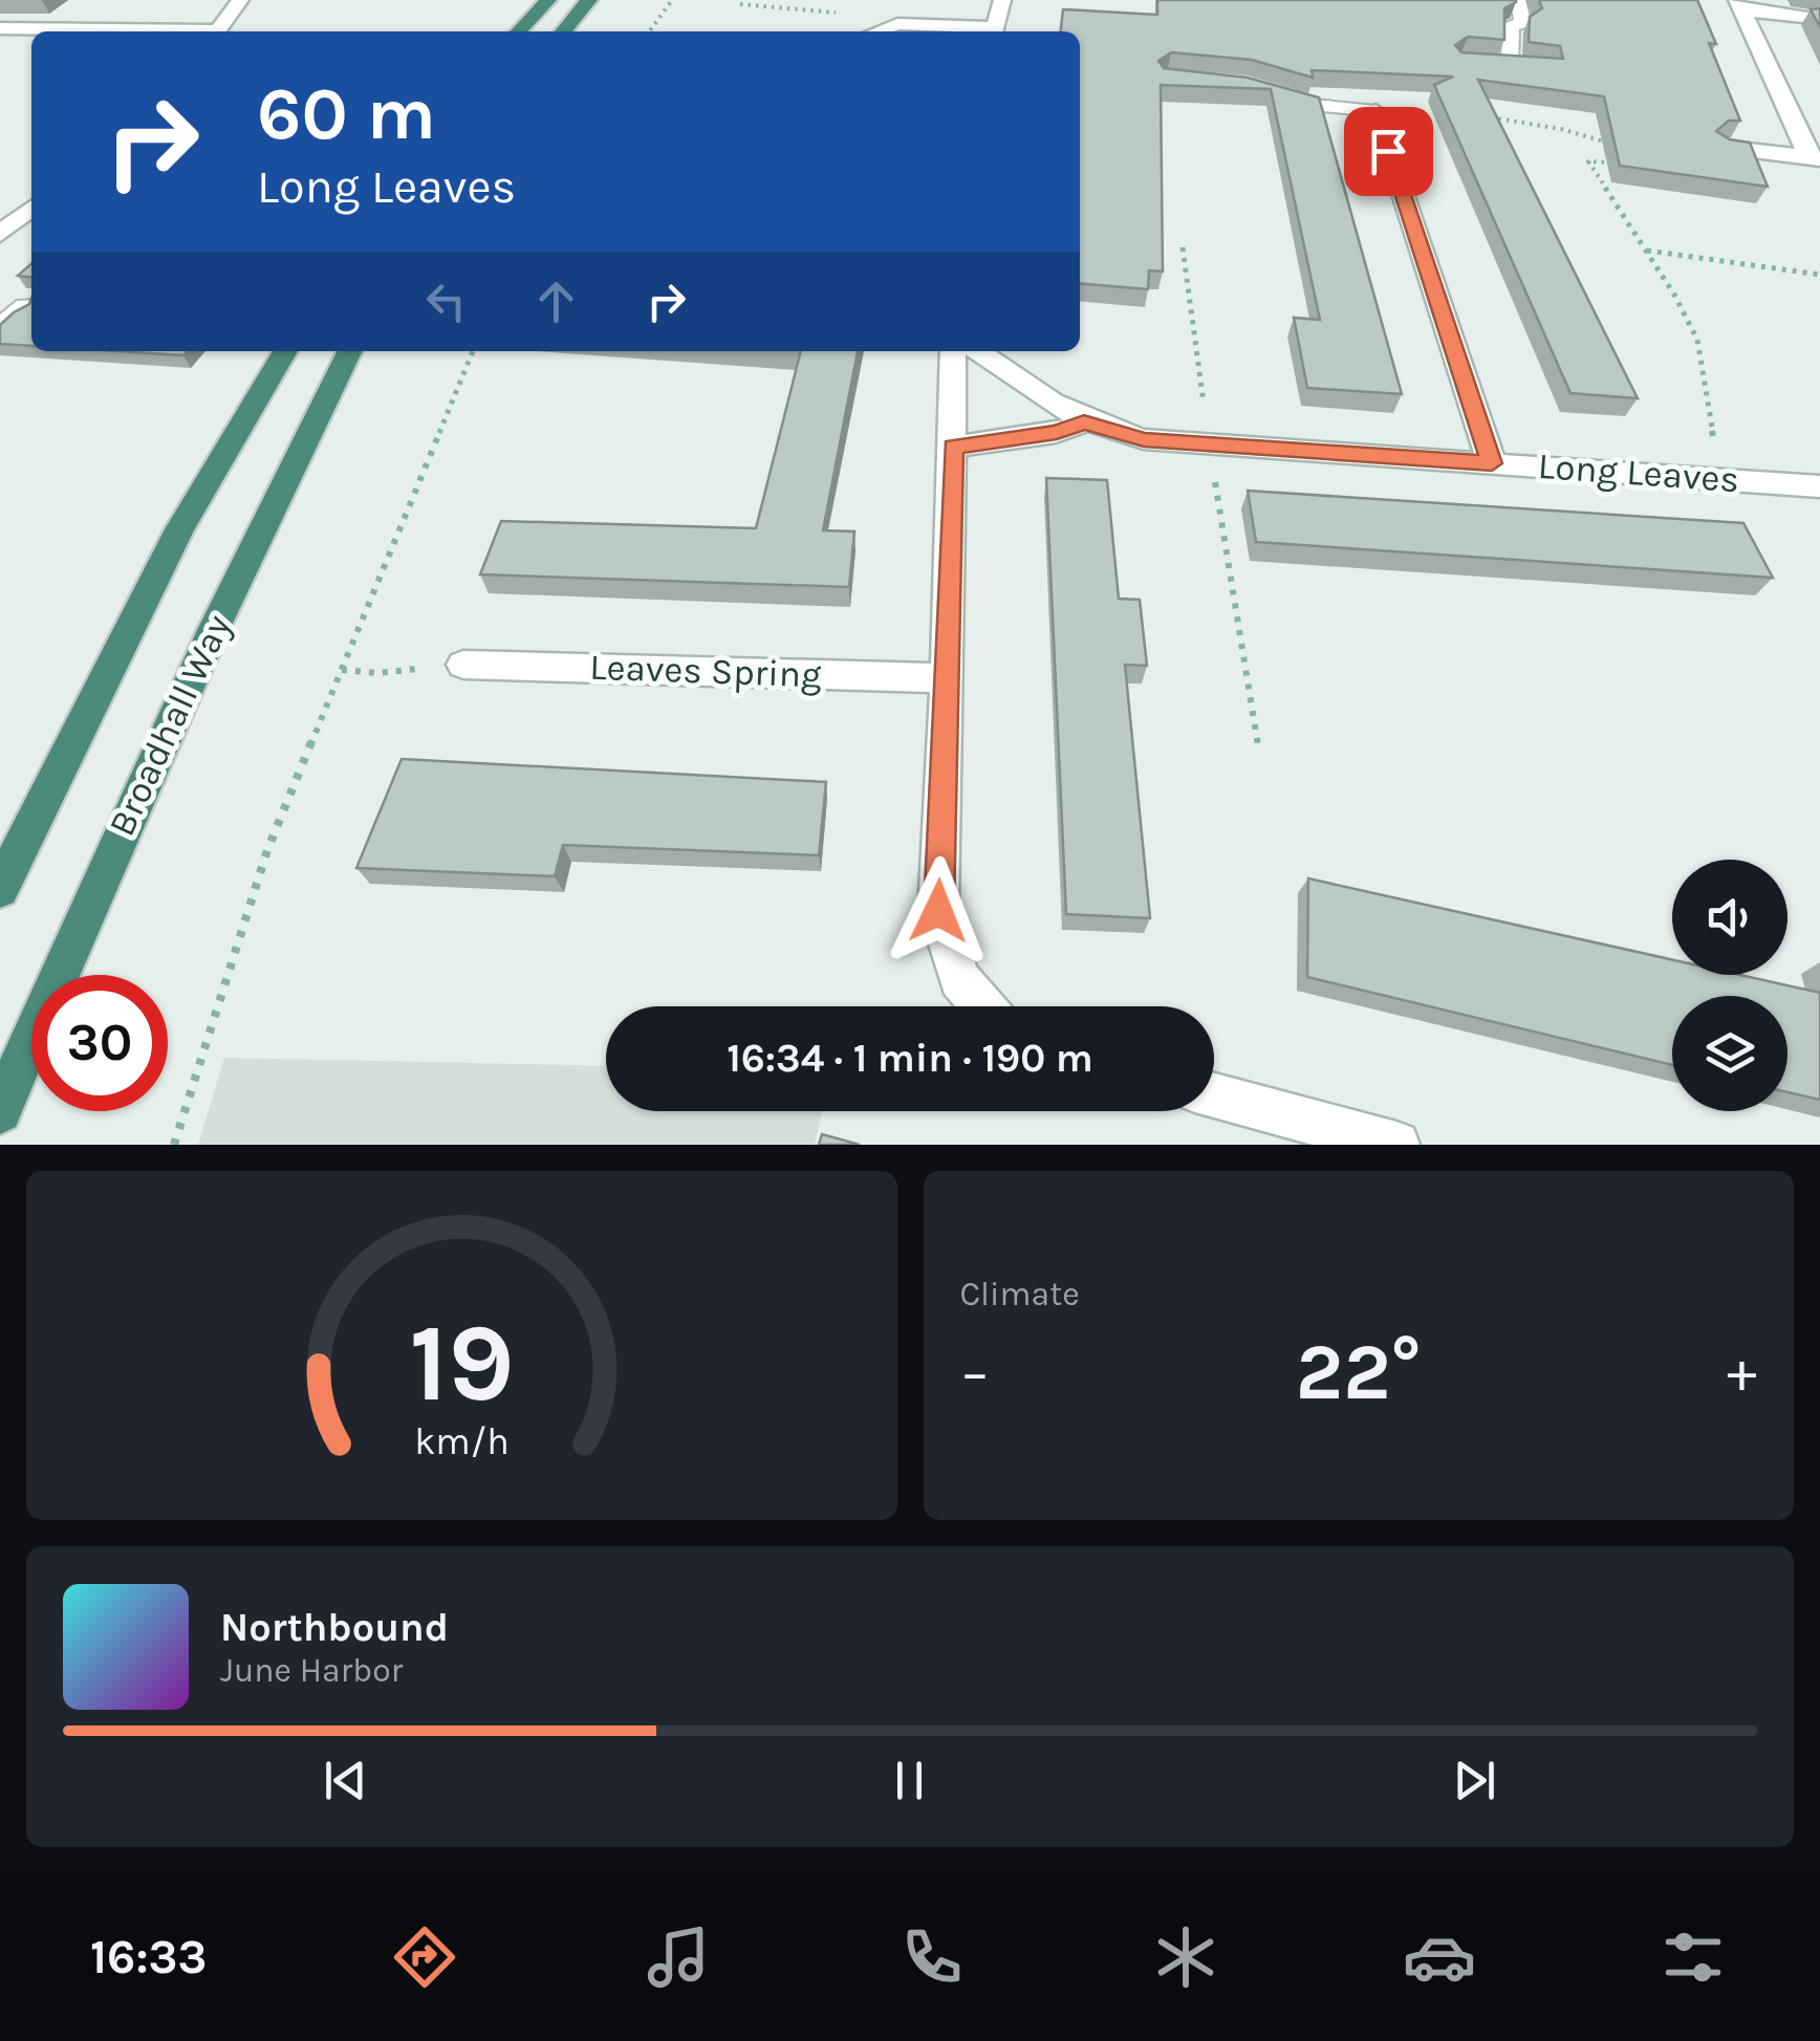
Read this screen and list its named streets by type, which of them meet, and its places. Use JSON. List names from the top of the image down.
{
  "streets": {
    "highway": ["Broadhall Way"],
    "street": ["Long Leaves", "Leaves Spring"]
  },
  "page": {
    "turn": ["60 m", "Long Leaves"],
    "limit": "30",
    "trip": "16:34 · 1 min · 190 m",
    "tile": "Climate",
    "heat": ["−", "22°", "+"],
    "song": ["Northbound", "June Harbor"],
    "tabs": "16:33",
    "gauge": ["19", "km/h"]
  }
}
